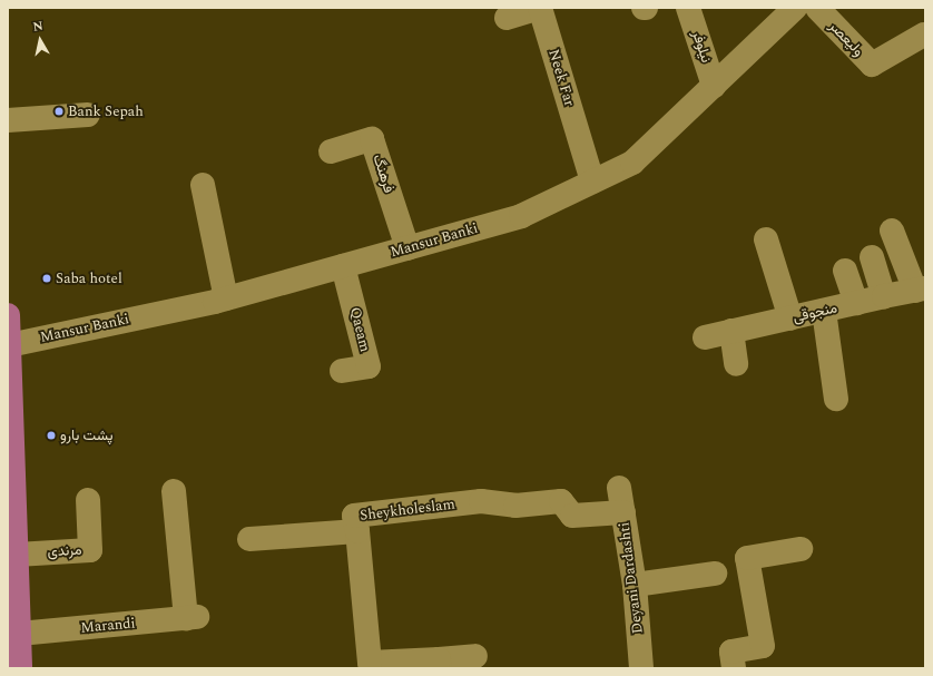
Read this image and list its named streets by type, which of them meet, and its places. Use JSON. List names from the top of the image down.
{
  "streets": {
    "street": [
      "ولیعصر",
      "نیلوفر",
      "Neek Far",
      "فرهنگ",
      "Mansur Banki",
      "منجوقی",
      "Qaeam",
      "Sheykholeslam",
      "مرندی",
      "Deyani Dardashti",
      "Marandi"
    ]
  },
  "crossings": [
    ["نیلوفر", "Mansur Banki"],
    ["Neek Far", "Mansur Banki"],
    ["فرهنگ", "Mansur Banki"],
    ["Mansur Banki", "Qaeam"],
    ["Sheykholeslam", "Deyani Dardashti"]
  ],
  "places": ["Bank Sepah", "Saba hotel", "پشت بارو"],
  "north": "top"
}
